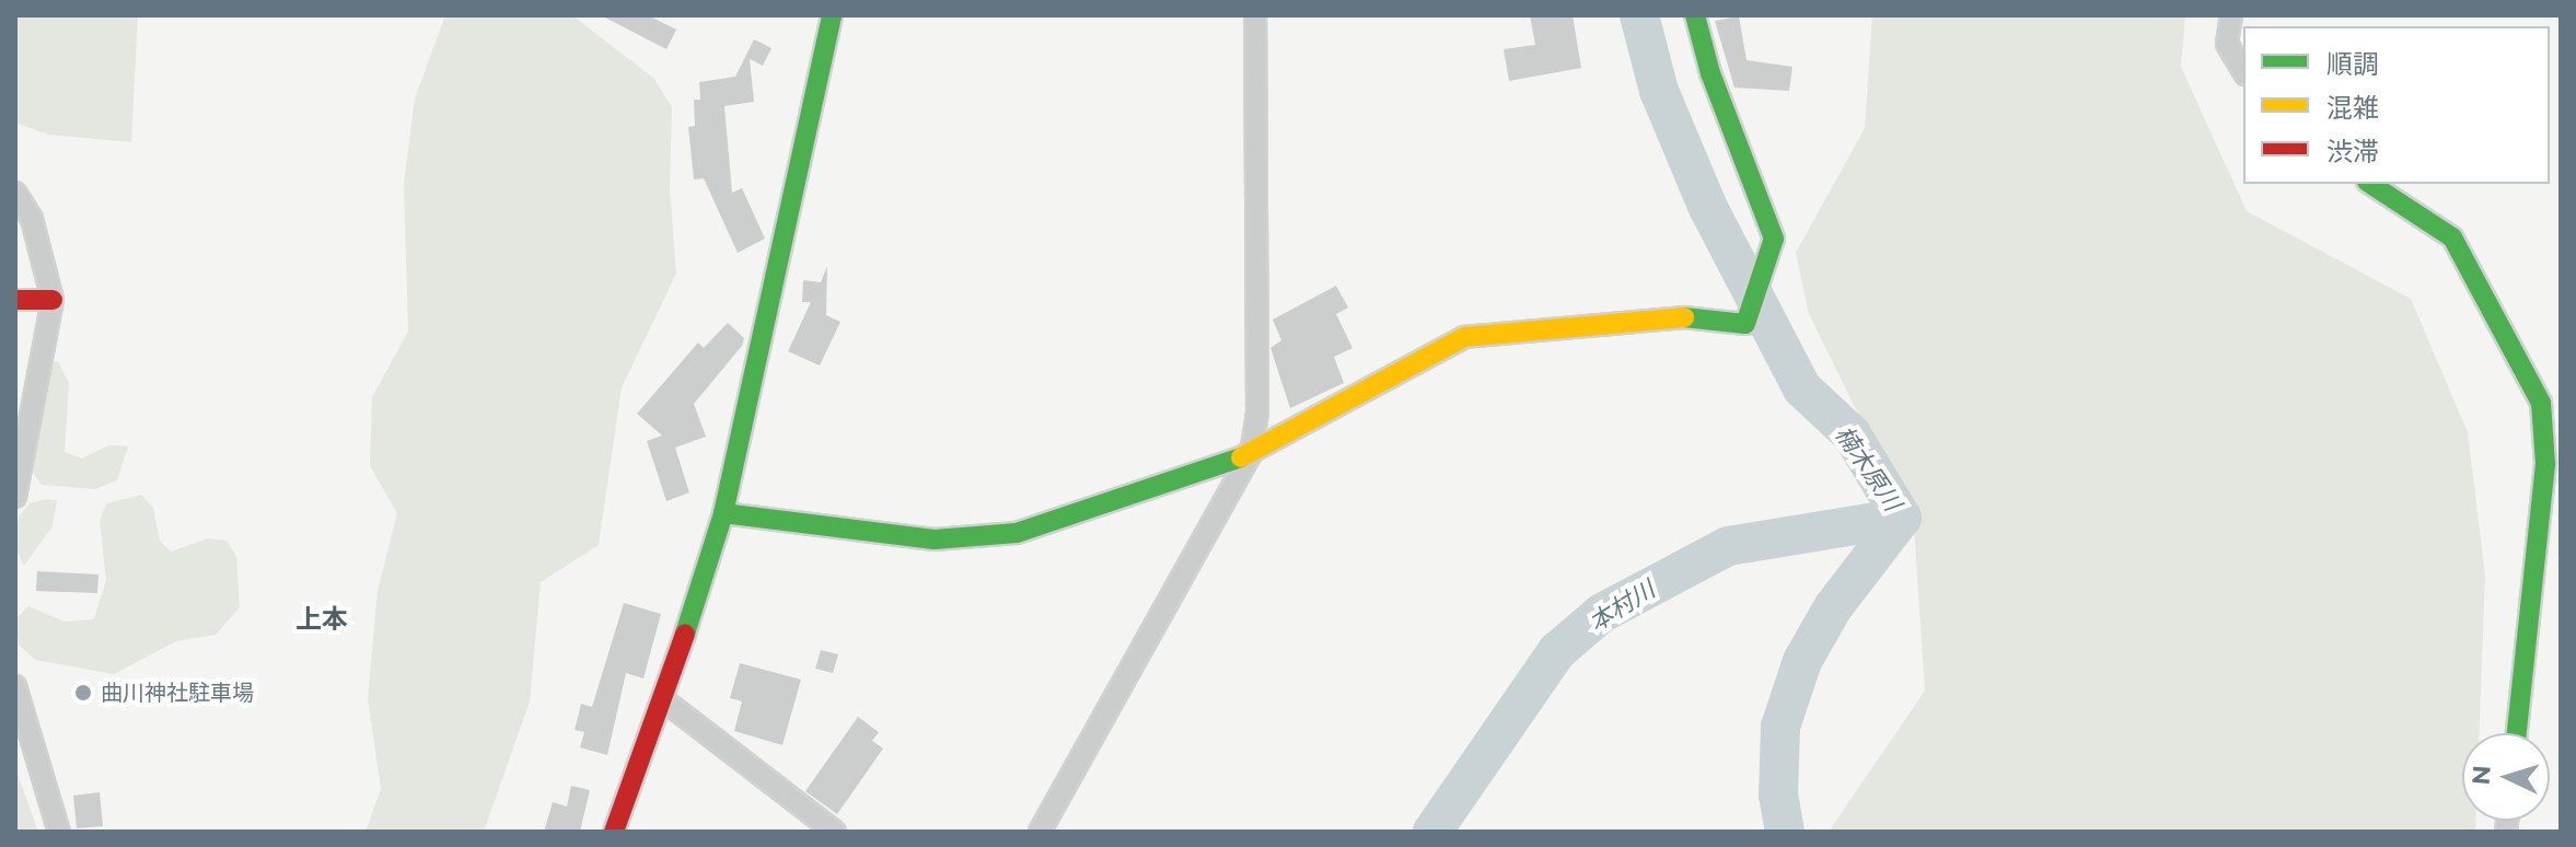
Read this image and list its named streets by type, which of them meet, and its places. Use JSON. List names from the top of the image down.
{
  "districts": ["上本"],
  "water": ["楠木原川", "本村川"],
  "places": ["曲川神社駐車場"],
  "legend": ["順調", "混雑", "渋滞"],
  "north": "left"
}
